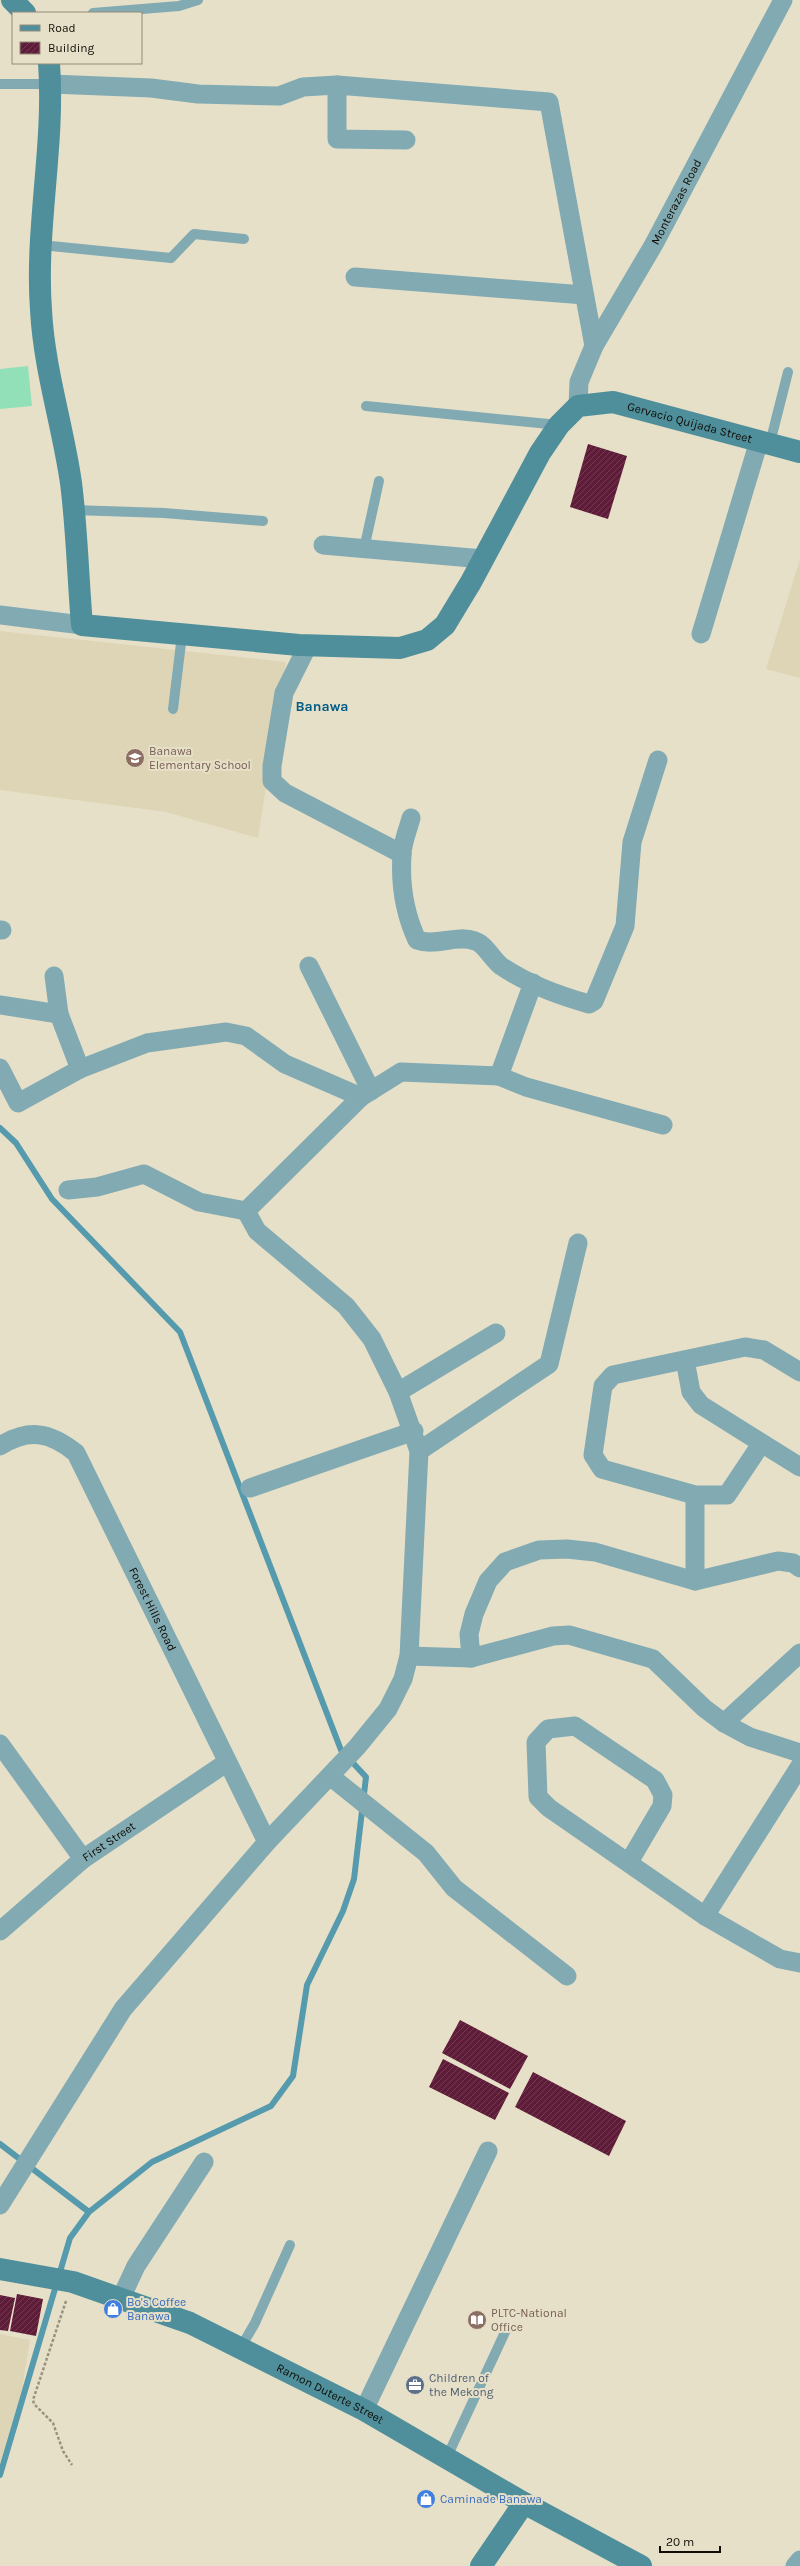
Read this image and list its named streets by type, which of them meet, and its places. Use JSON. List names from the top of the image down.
{
  "streets": {
    "street": [
      "Monterazas Road",
      "Gervacio Quijada Street",
      "Forest Hills Road",
      "First Street",
      "Ramon Duterte Street"
    ]
  },
  "crossings": [
    ["Monterazas Road", "Gervacio Quijada Street"],
    ["Forest Hills Road", "First Street"]
  ],
  "districts": ["Banawa"],
  "places": {
    "school or university": ["Banawa Elementary School"],
    "shop": ["Bo's Coffee Banawa", "Caminade Banawa"],
    "library": ["PLTC-National Office"],
    "office": ["Children of the Mekong"]
  },
  "legend": ["Road", "Building"],
  "scale_bar": "20 m"
}
